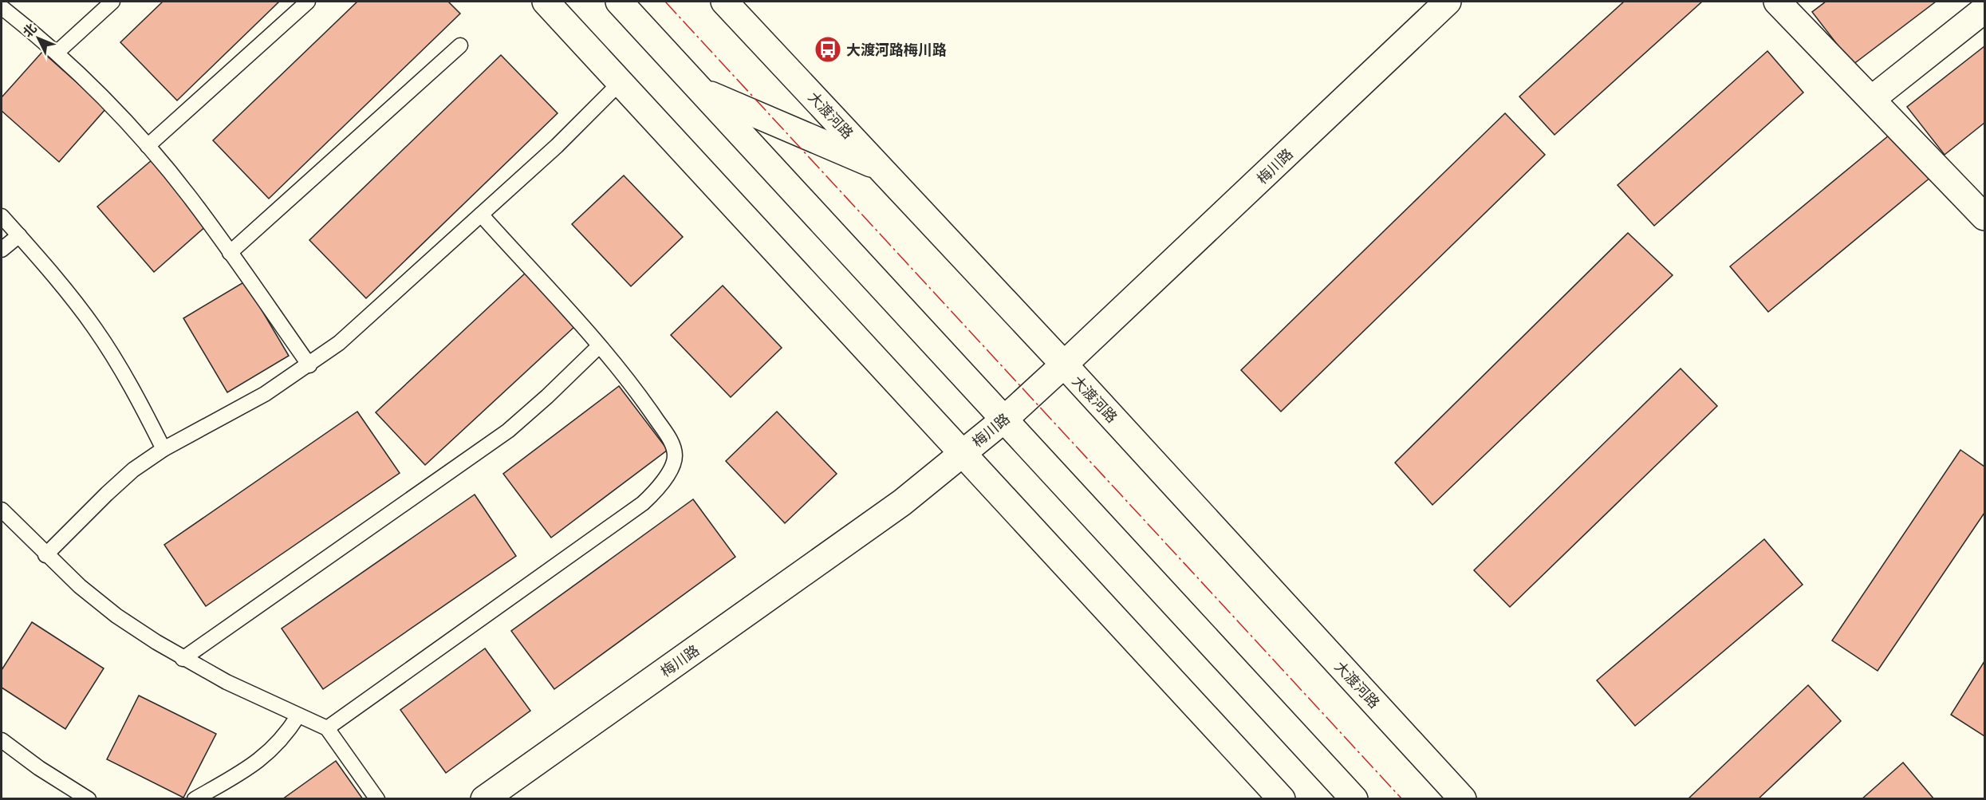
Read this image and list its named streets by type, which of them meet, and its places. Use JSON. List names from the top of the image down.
{
  "streets": {
    "main road": ["大渡河路", "梅川路"]
  },
  "crossings": [
    ["大渡河路", "梅川路"]
  ],
  "places": {
    "bus stop": ["大渡河路梅川路"]
  },
  "north": "top left"
}
